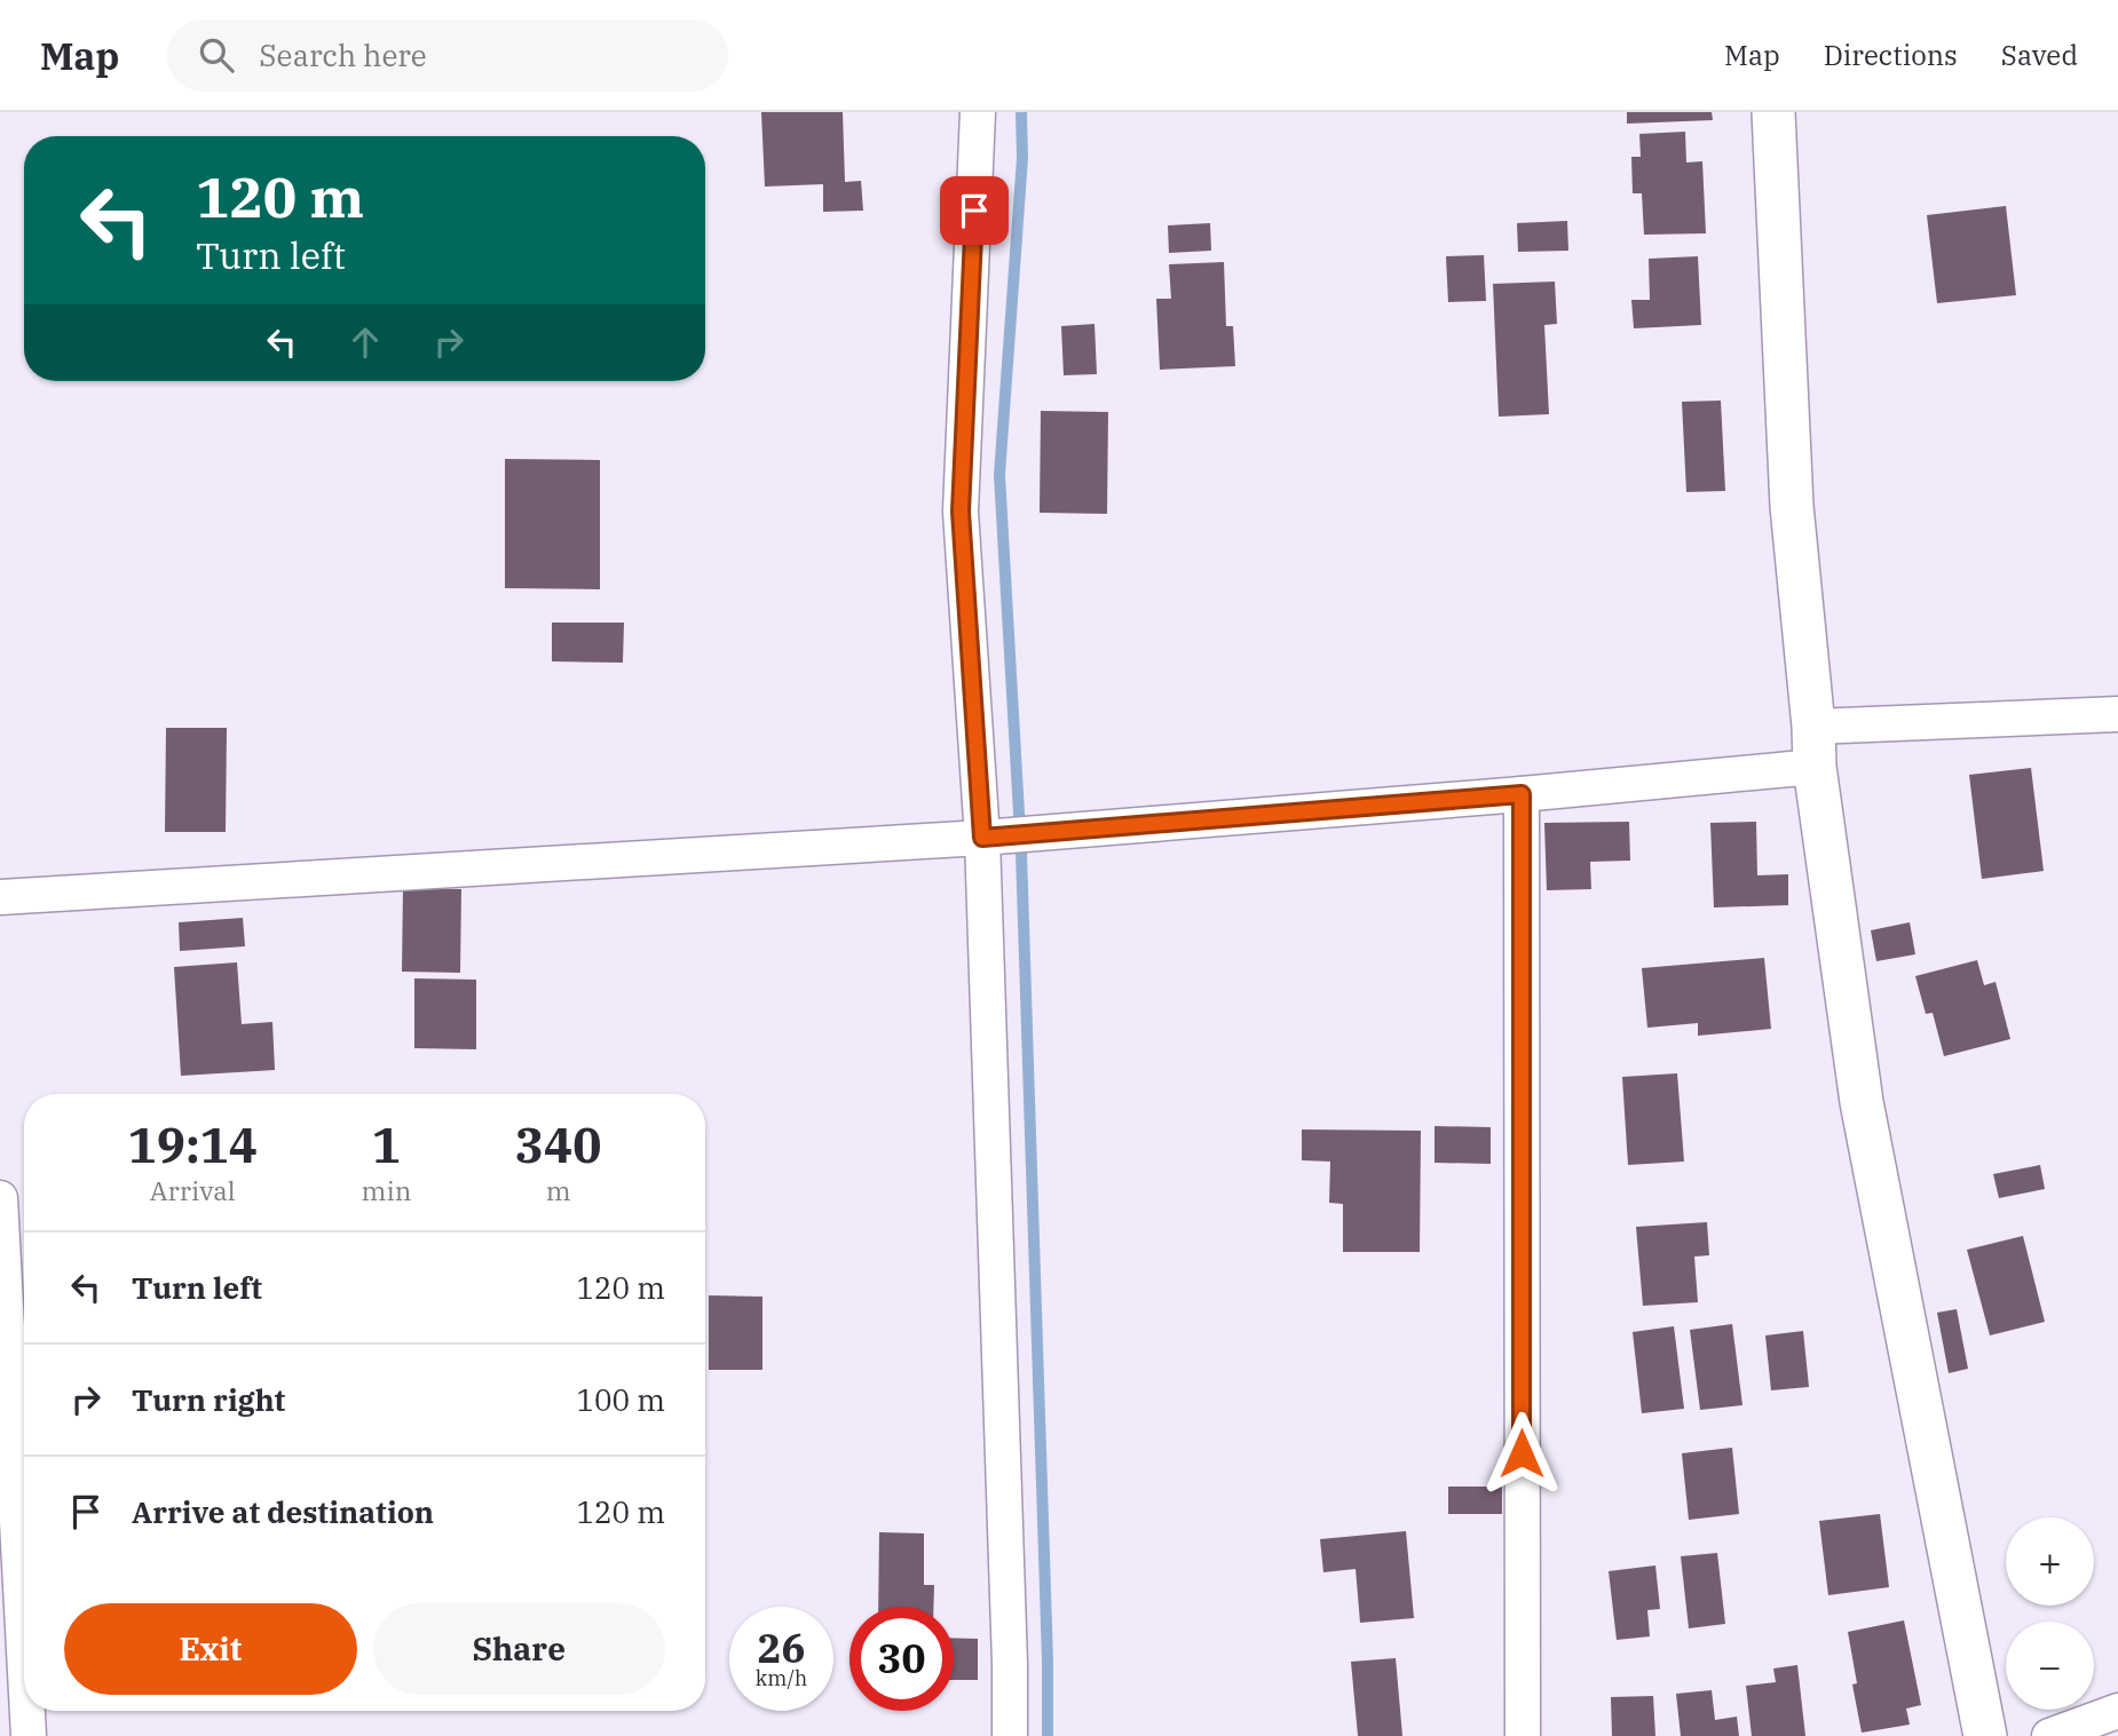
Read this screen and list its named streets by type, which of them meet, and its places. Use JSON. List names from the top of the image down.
{
  "page": {
    "header": "Map",
    "search": "Search here",
    "nav": ["Map", "Directions", "Saved"],
    "turn": ["120 m", "Turn left"],
    "eta": [
      "19:14",
      "Arrival",
      "1",
      "min",
      "340",
      "m"
    ],
    "list": [
      {
        "name": "Turn left",
        "value": "120 m"
      },
      {
        "name": "Turn right",
        "value": "100 m"
      },
      {
        "name": "Arrive at destination",
        "value": "120 m"
      }
    ],
    "map_buttons": ["+", "−"],
    "buttons": ["Exit", "Share"],
    "speed": "26 km/h",
    "limit": "30"
  }
}
